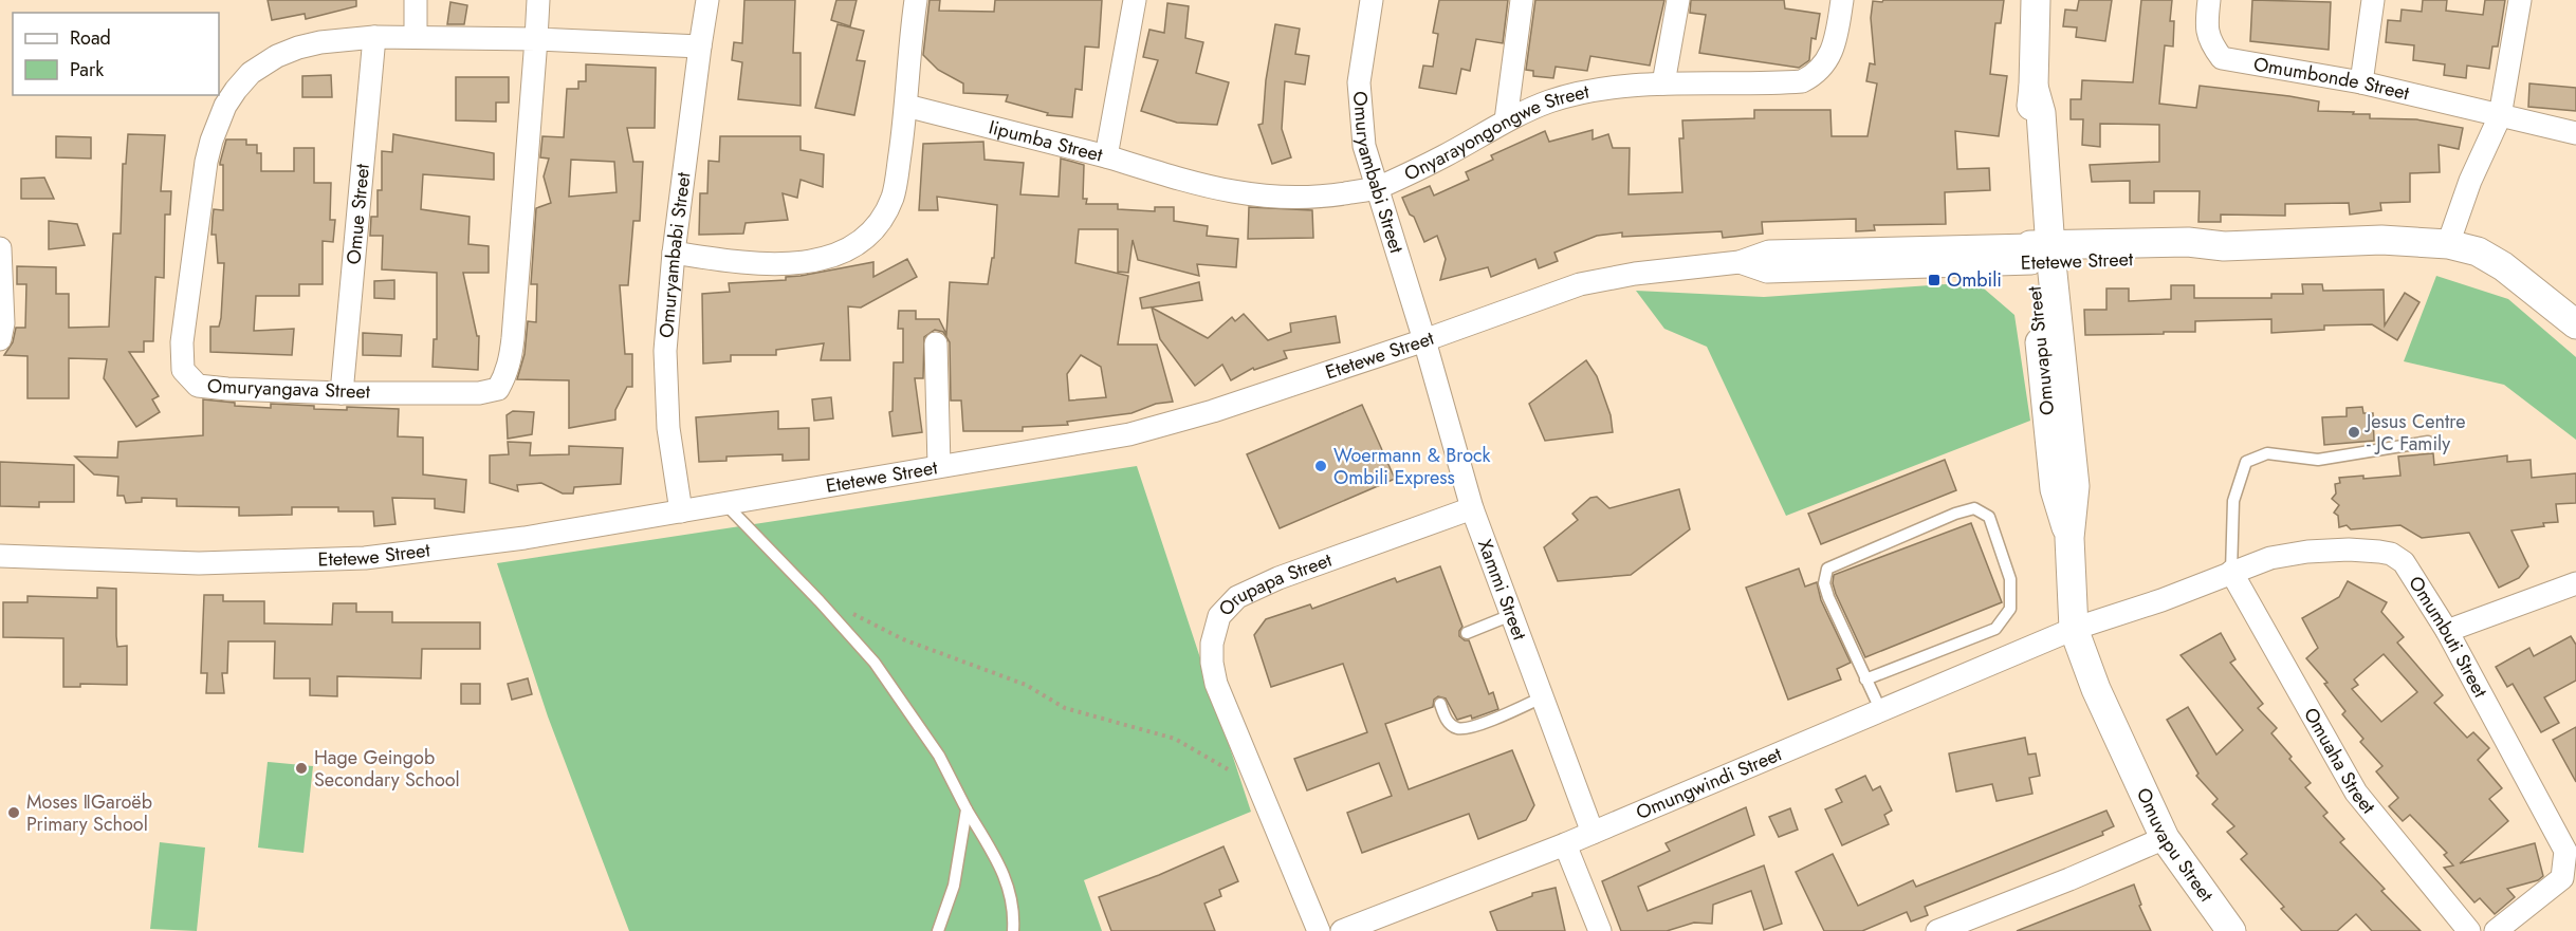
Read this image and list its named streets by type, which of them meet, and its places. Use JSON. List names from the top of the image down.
{
  "streets": {
    "street": [
      "Omumbonde Street",
      "Onyarayongongwe Street",
      "Iipumba Street",
      "Omuryambabi Street",
      "Omue Street",
      "Etetewe Street",
      "Omuvapu Street",
      "Omuryangava Street",
      "Orupapa Street",
      "Xammi Street",
      "Omumbuti Street",
      "Omuaha Street",
      "Omungwindi Street"
    ]
  },
  "crossings": [
    ["Onyarayongongwe Street", "Iipumba Street"],
    ["Onyarayongongwe Street", "Omuryambabi Street"],
    ["Omuryambabi Street", "Etetewe Street"],
    ["Omuryambabi Street", "Omuryangava Street"],
    ["Omuryambabi Street", "Xammi Street"],
    ["Omue Street", "Omuryangava Street"],
    ["Etetewe Street", "Omuvapu Street"],
    ["Etetewe Street", "Xammi Street"],
    ["Omuvapu Street", "Omumbuti Street"],
    ["Omuvapu Street", "Omungwindi Street"],
    ["Orupapa Street", "Xammi Street"],
    ["Xammi Street", "Omungwindi Street"],
    ["Omumbuti Street", "Omuaha Street"],
    ["Omumbuti Street", "Omungwindi Street"]
  ],
  "places": {
    "transit": ["Ombili"],
    "other": [
      "Jesus Centre - JC Family",
      "Woermann & Brock Ombili Express",
      "Hage Geingob Secondary School",
      "Moses ǁGaroëb Primary School"
    ]
  },
  "legend": ["Road", "Park"]
}
